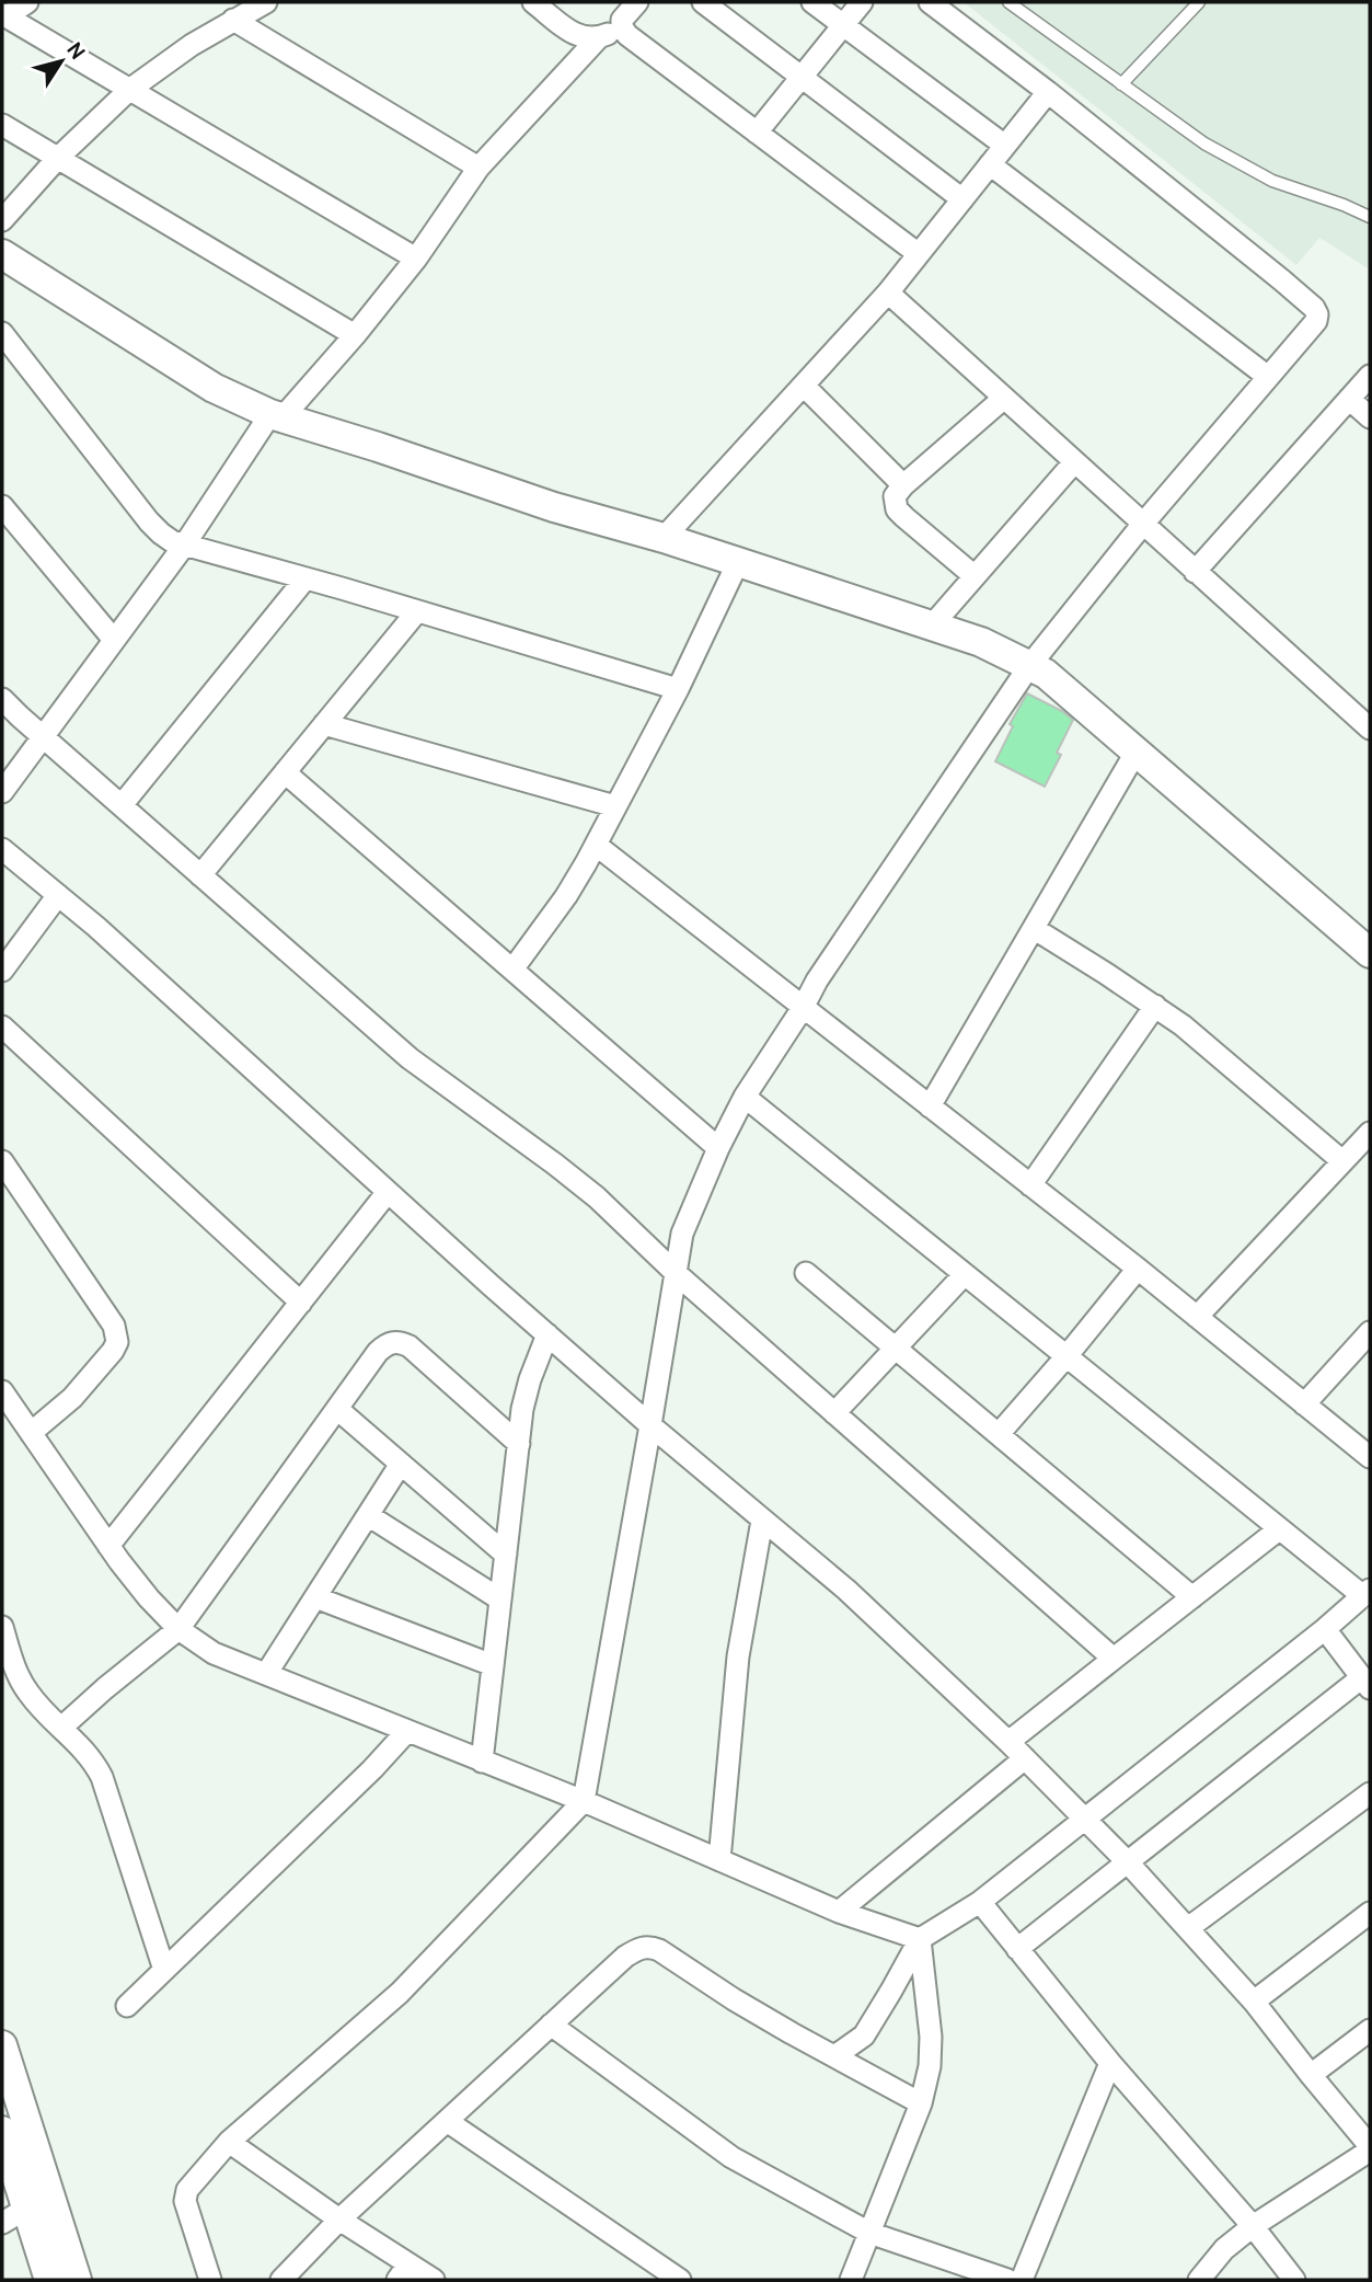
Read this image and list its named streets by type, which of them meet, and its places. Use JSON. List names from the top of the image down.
{
  "north": "top right"
}
